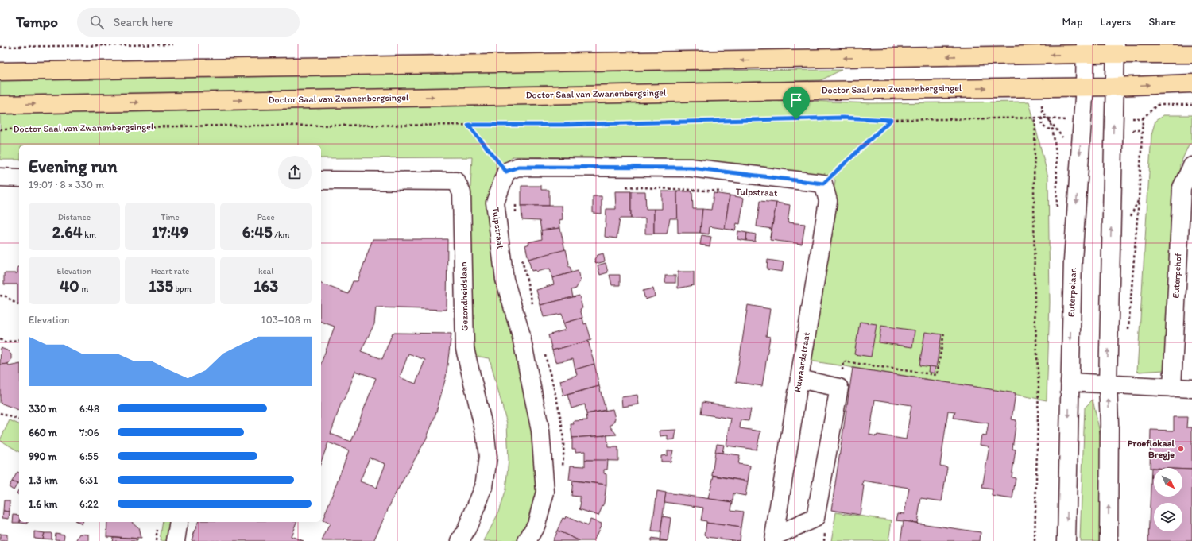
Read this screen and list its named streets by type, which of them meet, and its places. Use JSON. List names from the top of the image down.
{
  "streets": {
    "main road": ["Doctor Saal van Zwanenbergsingel"],
    "street": [
      "Tulpstraat",
      "Euterpehof",
      "Euterpelaan",
      "Gezondheidslaan",
      "Ruwaardstraat"
    ]
  },
  "crossings": [
    ["Doctor Saal van Zwanenbergsingel", "Euterpelaan"],
    ["Tulpstraat", "Ruwaardstraat"]
  ],
  "places": ["Proeflokaal Bregje"],
  "north": "bottom right",
  "page": {
    "header": "Tempo",
    "search": "Search here",
    "nav": ["Map", "Layers", "Share"],
    "heading": ["Evening run", "19:07 · 8 × 330 m"],
    "stats": [
      ["Distance", "2.64 km"],
      ["Time", "17:49"],
      ["Pace", "6:45 /km"],
      ["Elevation", "40 m"],
      ["Heart rate", "135 bpm"],
      ["kcal", "163"]
    ],
    "chart": ["Elevation", "103–108 m"],
    "list": [
      {
        "name": "330 m",
        "note": "6:48"
      },
      {
        "name": "660 m",
        "note": "7:06"
      },
      {
        "name": "990 m",
        "note": "6:55"
      },
      {
        "name": "1.3 km",
        "note": "6:31"
      },
      {
        "name": "1.6 km",
        "note": "6:22"
      }
    ]
  }
}
